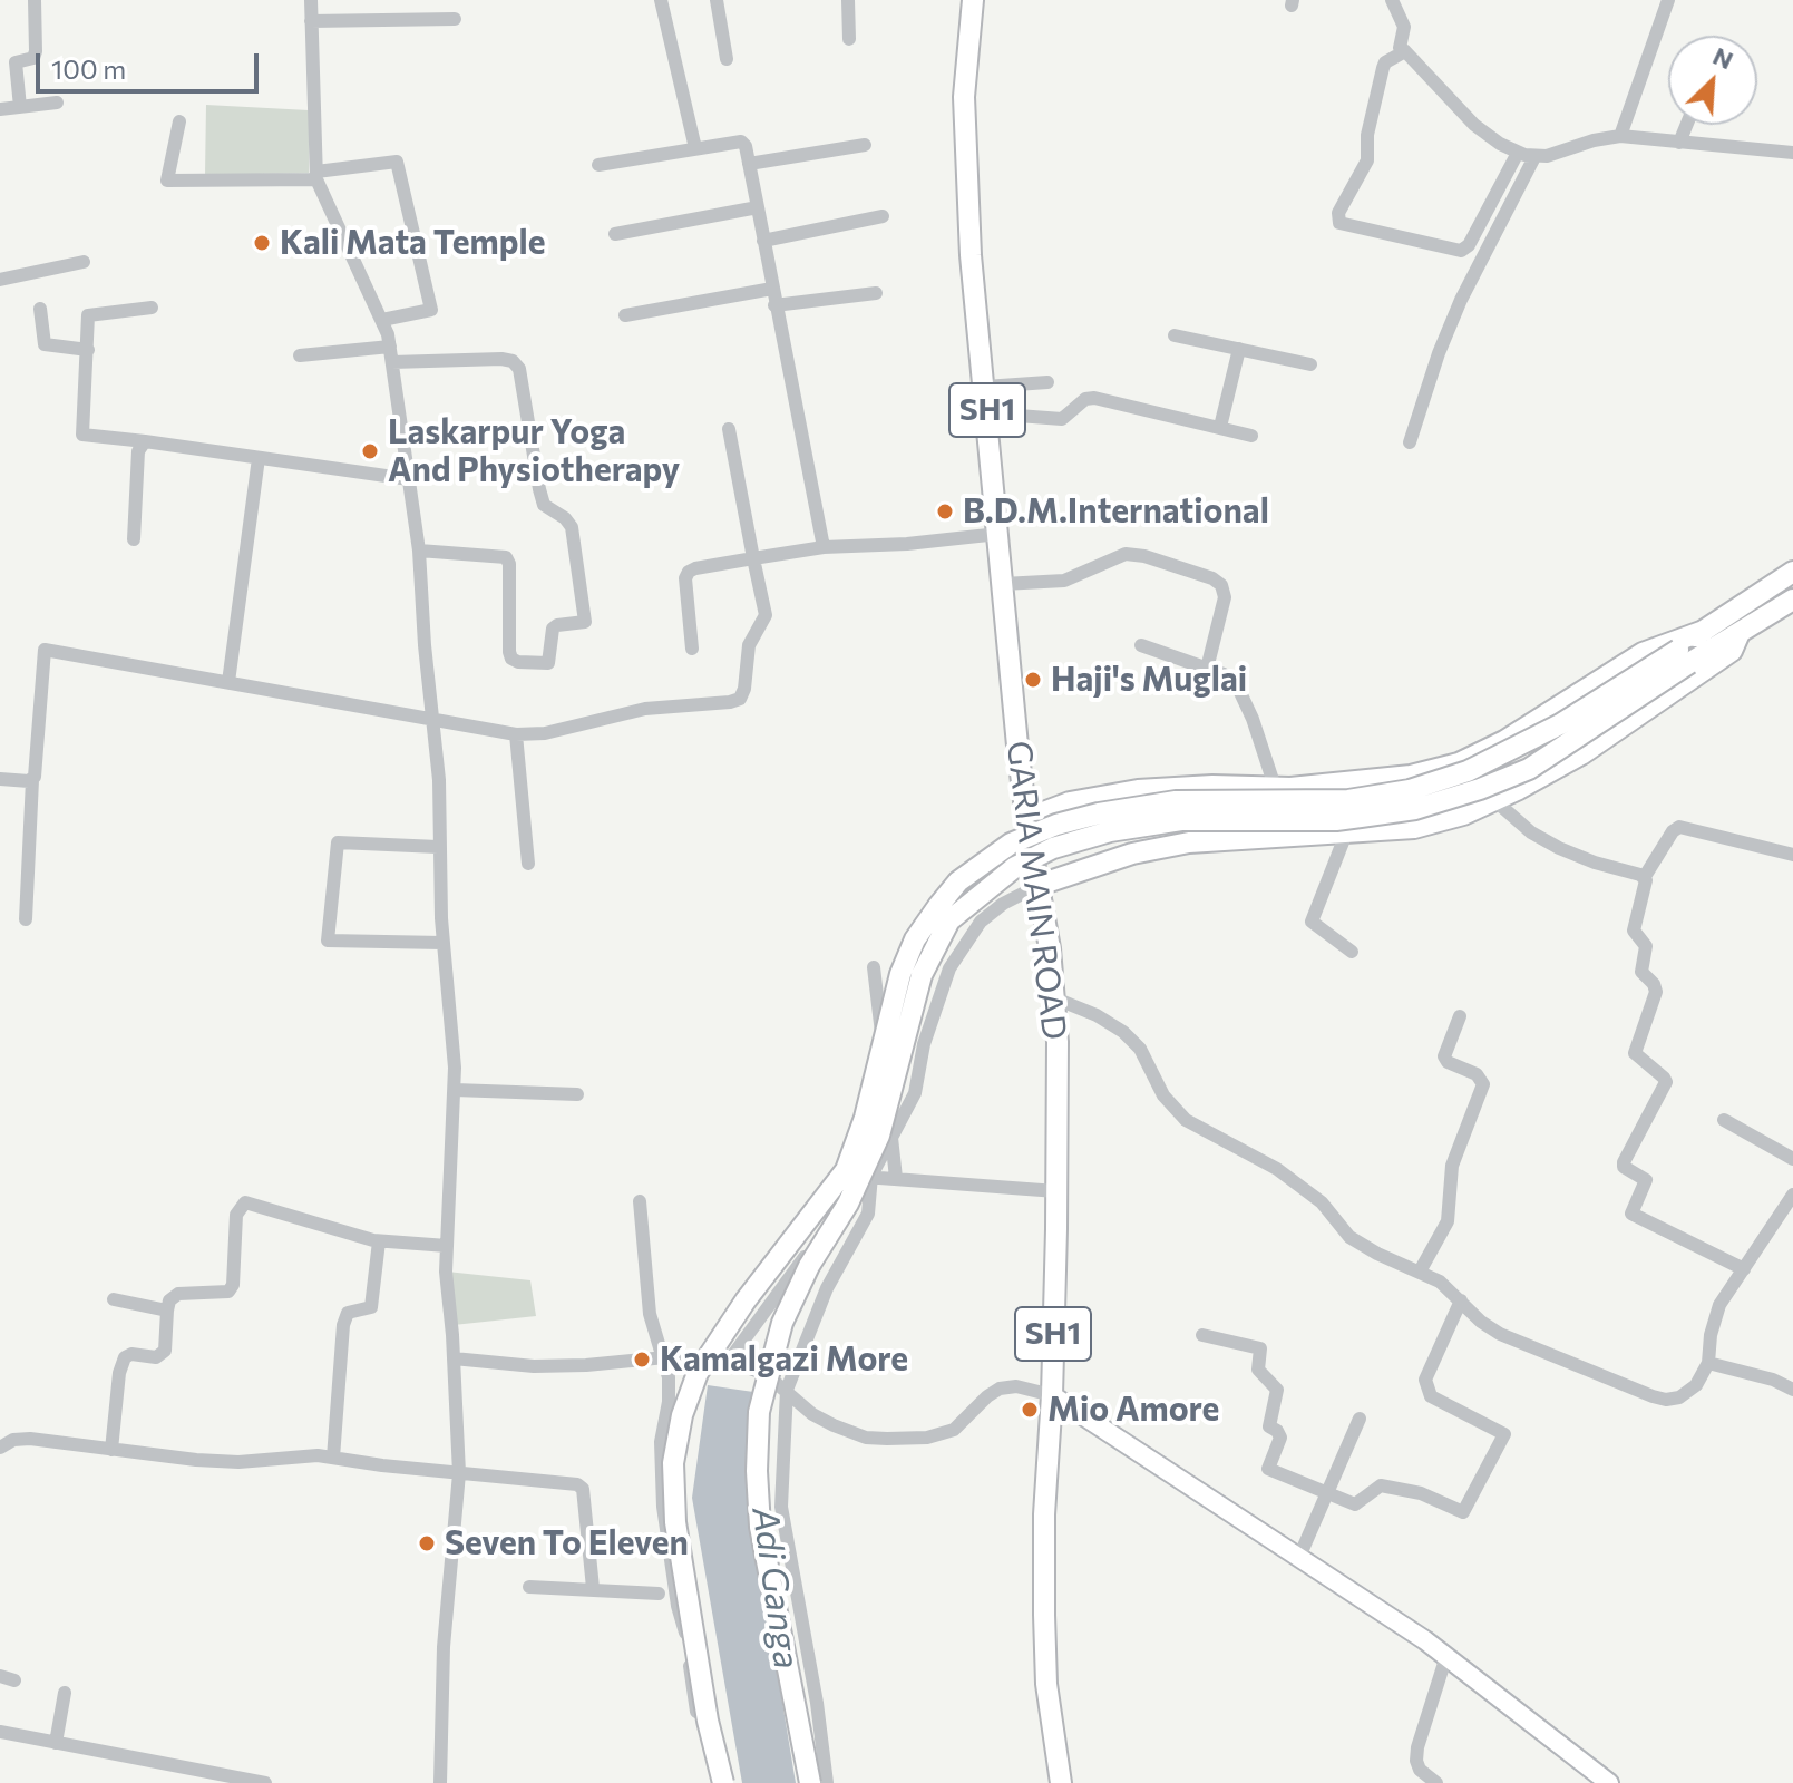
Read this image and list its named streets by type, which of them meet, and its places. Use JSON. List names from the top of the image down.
{
  "streets": {
    "main road": ["SH1", "GARIA MAIN ROAD"]
  },
  "water": ["Adi Ganga"],
  "places": [
    "Kali Mata Temple",
    "Laskarpur Yoga And Physiotherapy",
    "B.D.M.International",
    "Haji's Muglai",
    "Kamalgazi More",
    "Mio Amore",
    "Seven To Eleven"
  ],
  "scale_bar": "100 m",
  "north": "top right"
}
